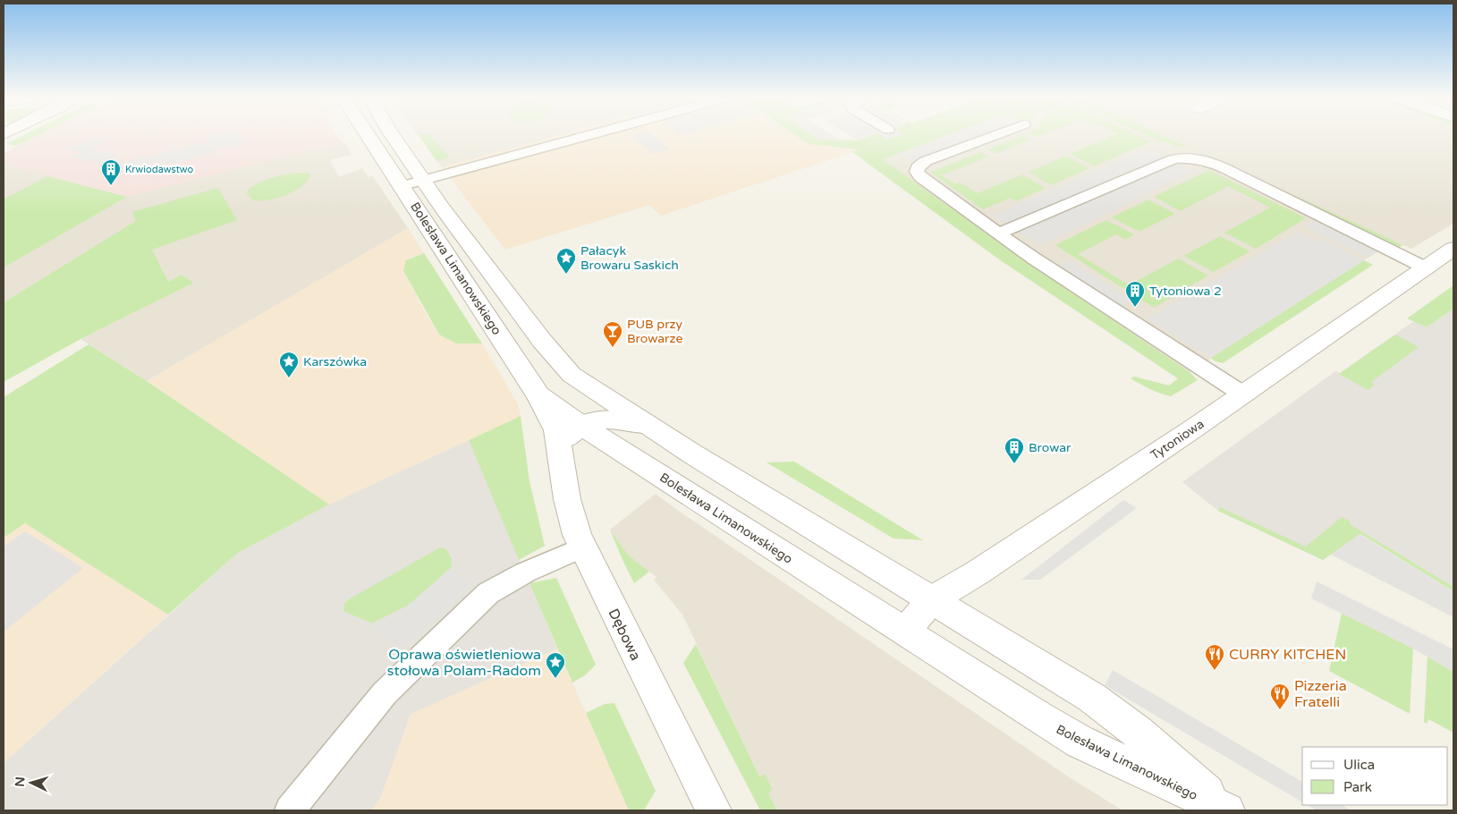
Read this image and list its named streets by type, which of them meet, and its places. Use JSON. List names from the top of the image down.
{
  "streets": {
    "street": ["Bolesława Limanowskiego", "Tytoniowa", "Dębowa"]
  },
  "crossings": [
    ["Bolesława Limanowskiego", "Tytoniowa"],
    ["Bolesława Limanowskiego", "Dębowa"]
  ],
  "places": {
    "building": ["Krwiodawstwo", "Tytoniowa 2", "Browar"],
    "place": ["Pałacyk Browaru Saskich", "Karszówka", "Oprawa oświetleniowa stołowa Polam-Radom"],
    "bar": ["PUB przy Browarze"],
    "restaurant": ["CURRY KITCHEN", "Pizzeria Fratelli"]
  },
  "legend": ["Ulica", "Park"],
  "north": "left"
}
